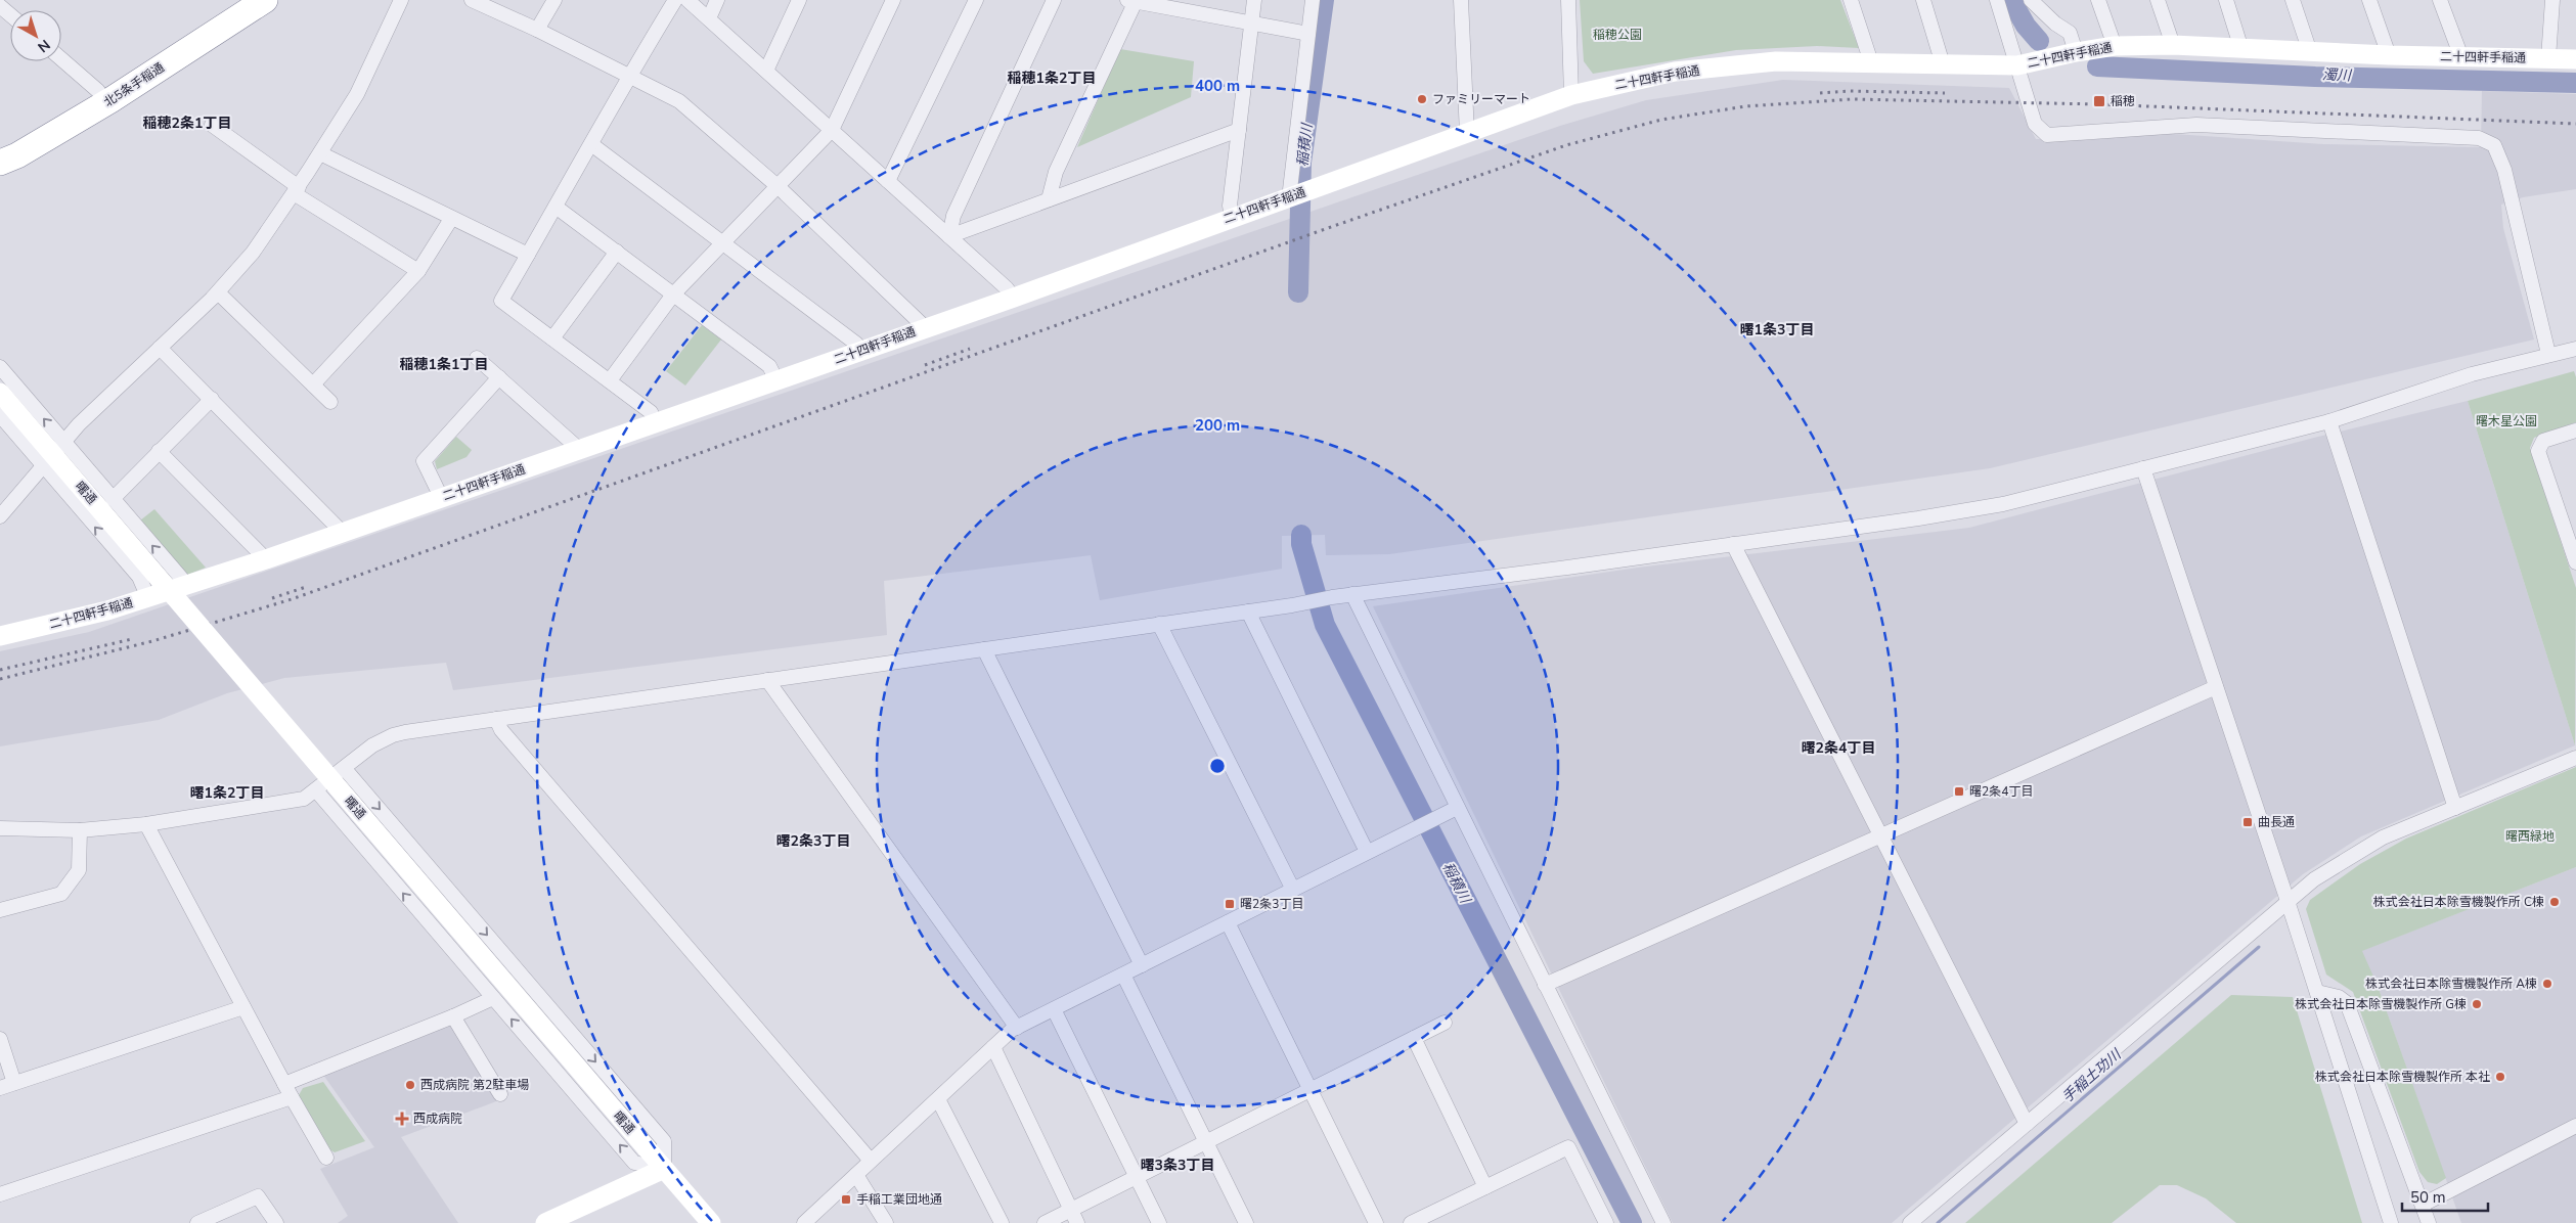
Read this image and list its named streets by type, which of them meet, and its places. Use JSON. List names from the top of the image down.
{
  "streets": {
    "highway": ["北5条手稲通"],
    "street": ["二十四軒手稲通", "曙通"]
  },
  "districts": [
    "稲穂1条2丁目",
    "稲穂2条1丁目",
    "曙1条3丁目",
    "稲穂1条1丁目",
    "曙2条4丁目",
    "曙1条2丁目",
    "曙2条3丁目",
    "曙3条3丁目"
  ],
  "water": ["濁川", "稲積川", "手稲土功川"],
  "parks": ["稲穂公園", "曙木星公園", "曙西緑地"],
  "places": {
    "other": [
      "ファミリーマート",
      "株式会社日本除雪機製作所 C棟",
      "株式会社日本除雪機製作所 A棟",
      "株式会社日本除雪機製作所 G棟",
      "株式会社日本除雪機製作所 本社",
      "西成病院 第2駐車場"
    ],
    "transit": [
      "稲穂",
      "曙2条4丁目",
      "曲長通",
      "曙2条3丁目",
      "手稲工業団地通"
    ],
    "health": ["西成病院"]
  },
  "scale_bar": "50 m",
  "north": "bottom right",
  "rings": ["400 m", "200 m"]
}
